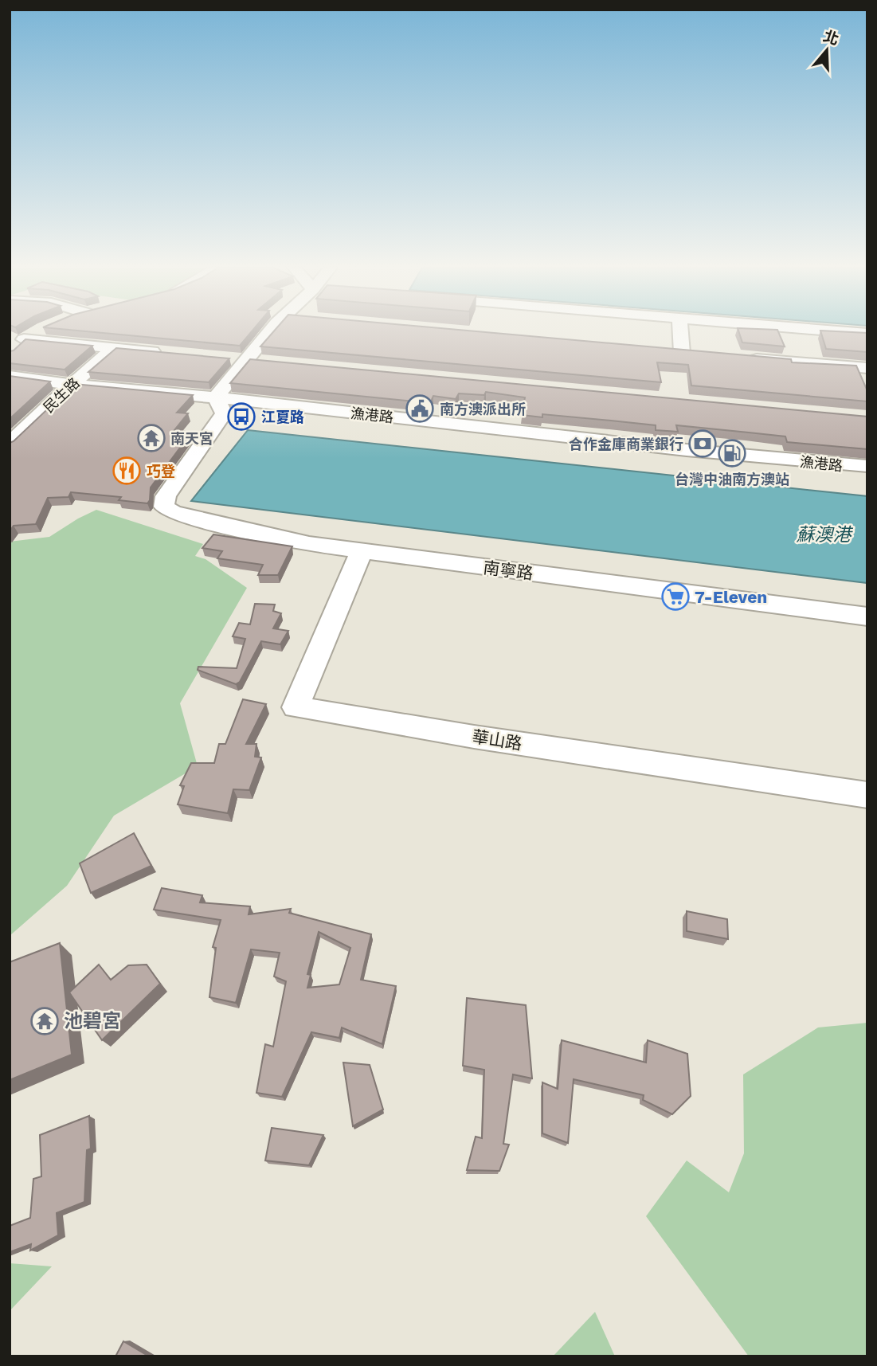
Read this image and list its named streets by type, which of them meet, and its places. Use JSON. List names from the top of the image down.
{
  "streets": {
    "street": [
      "民生路",
      "漁港路",
      "南寧路",
      "華山路"
    ]
  },
  "crossings": [
    ["民生路", "漁港路"],
    ["漁港路", "南寧路"],
    ["南寧路", "華山路"]
  ],
  "water": ["蘇澳港"],
  "places": {
    "public building": ["南方澳派出所"],
    "bus stop": ["江夏路"],
    "temple": ["南天宮", "池碧宮"],
    "bank": ["合作金庫商業銀行"],
    "fuel station": ["台灣中油南方澳站"],
    "restaurant": ["巧登"],
    "supermarket": ["7-Eleven"]
  },
  "north": "top"
}
